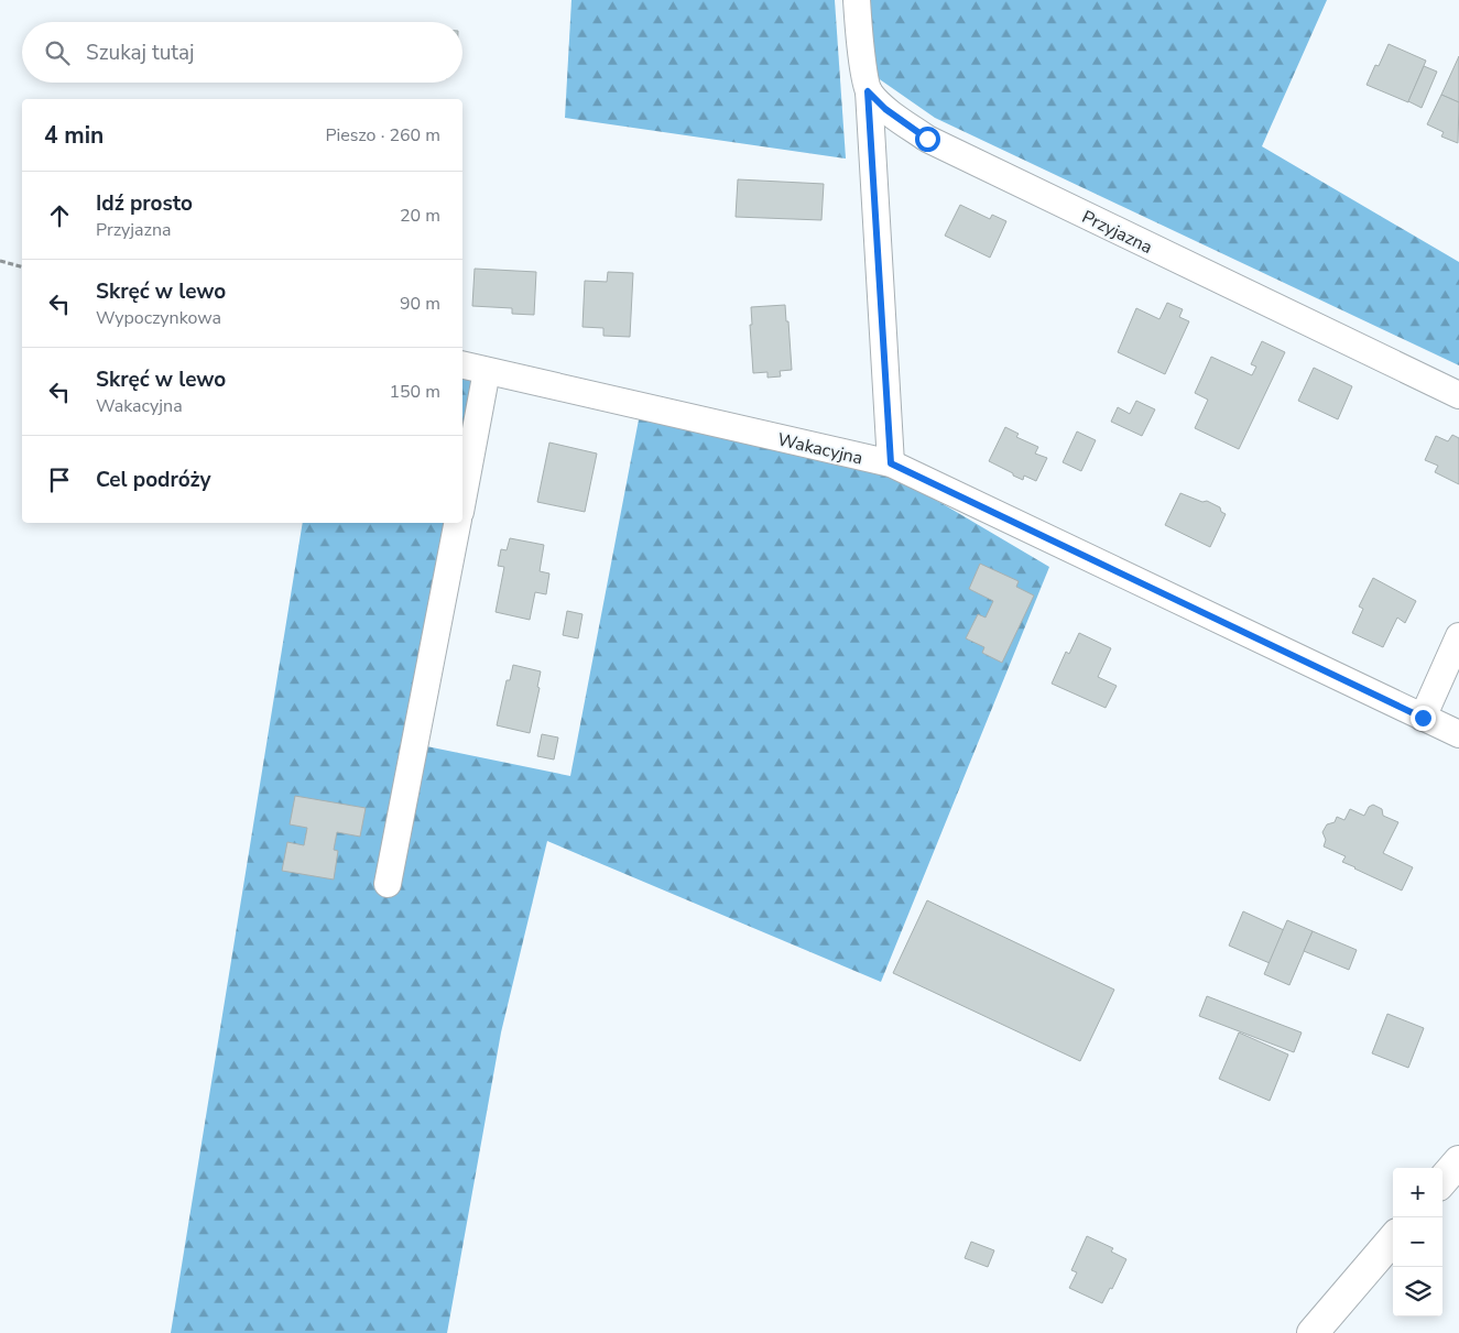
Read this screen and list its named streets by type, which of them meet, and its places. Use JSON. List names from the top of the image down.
{
  "streets": {
    "street": ["Przyjazna", "Wakacyjna"]
  },
  "page": {
    "search": "Szukaj tutaj",
    "heading": ["4 min", "Pieszo · 260 m"],
    "list": [
      ["Idź prosto", "Przyjazna", "20 m"],
      ["Skręć w lewo", "Wypoczynkowa", "90 m"],
      ["Skręć w lewo", "Wakacyjna", "150 m"],
      "Cel podróży"
    ],
    "map_buttons": ["+", "−"]
  }
}
